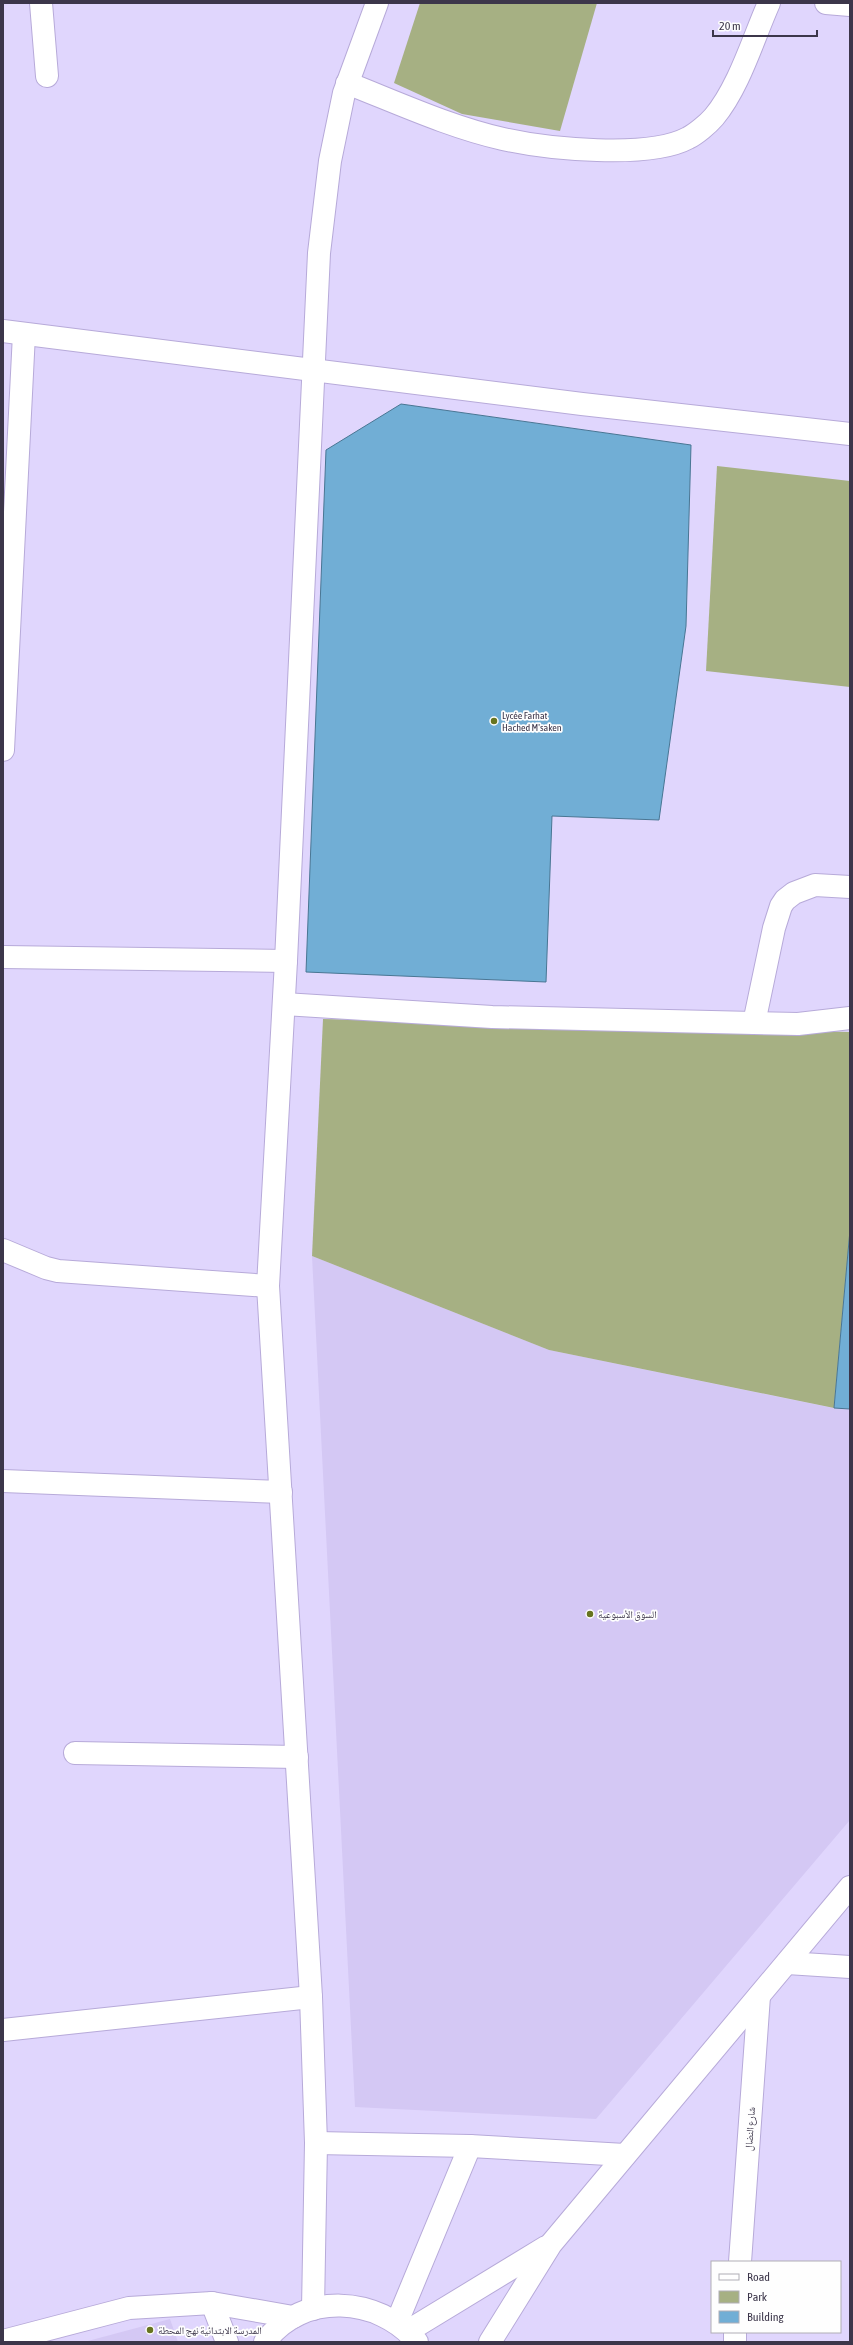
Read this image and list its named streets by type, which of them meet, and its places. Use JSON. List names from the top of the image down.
{
  "streets": {
    "street": ["شارع النضال"]
  },
  "places": ["Lycée Farhat Hached M'saken", "السوق اﻷسبوعية", "المدرسة الابتدائية نهج المحطة"],
  "legend": ["Road", "Park", "Building"],
  "scale_bar": "20 m"
}
